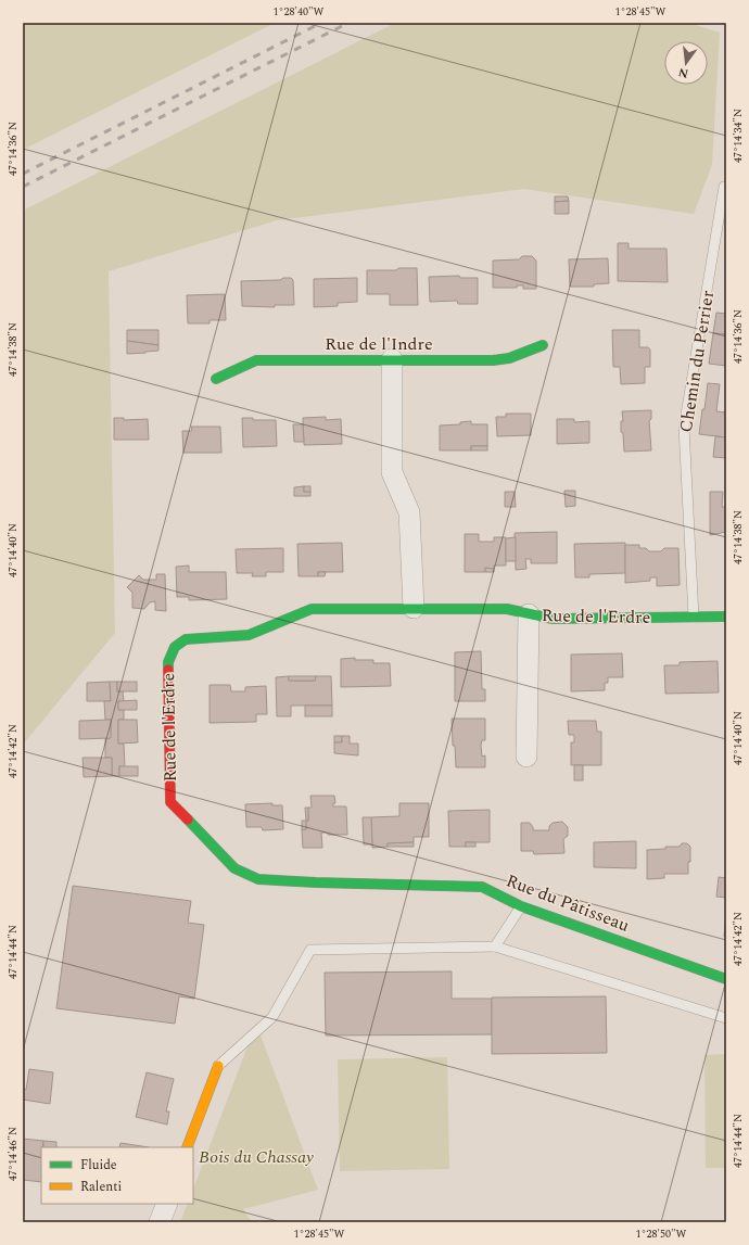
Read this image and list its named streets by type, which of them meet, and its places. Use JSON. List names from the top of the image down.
{
  "streets": {
    "street": ["Rue de l'Indre", "Rue de l'Erdre", "Rue du Pâtisseau"],
    "lane": ["Chemin du Perrier"]
  },
  "crossings": [
    ["Chemin du Perrier", "Rue de l'Erdre"],
    ["Rue de l'Erdre", "Rue du Pâtisseau"]
  ],
  "parks": ["Bois du Chassay"],
  "legend": ["Fluide", "Ralenti"],
  "north": "bottom",
  "coordinates": [
    "1°28'40\"W",
    "1°28'45\"W",
    "47°14'34\"N",
    "47°14'36\"N",
    "47°14'38\"N",
    "47°14'40\"N",
    "47°14'42\"N",
    "47°14'44\"N",
    "47°14'46\"N",
    "1°28'50\"W"
  ]
}
